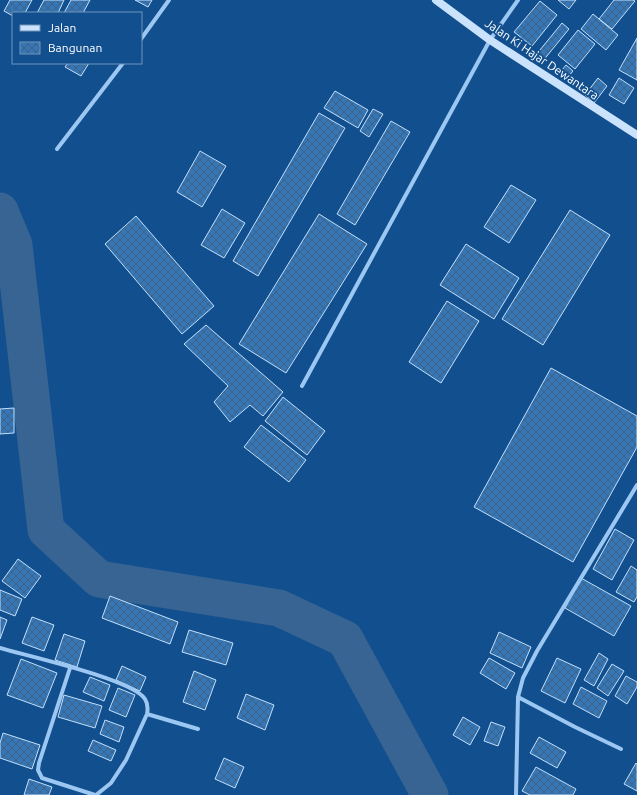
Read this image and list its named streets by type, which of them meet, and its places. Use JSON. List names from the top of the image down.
{
  "streets": {
    "main road": ["Jalan Ki Hajar Dewantara"]
  },
  "legend": ["Jalan", "Bangunan"]
}
